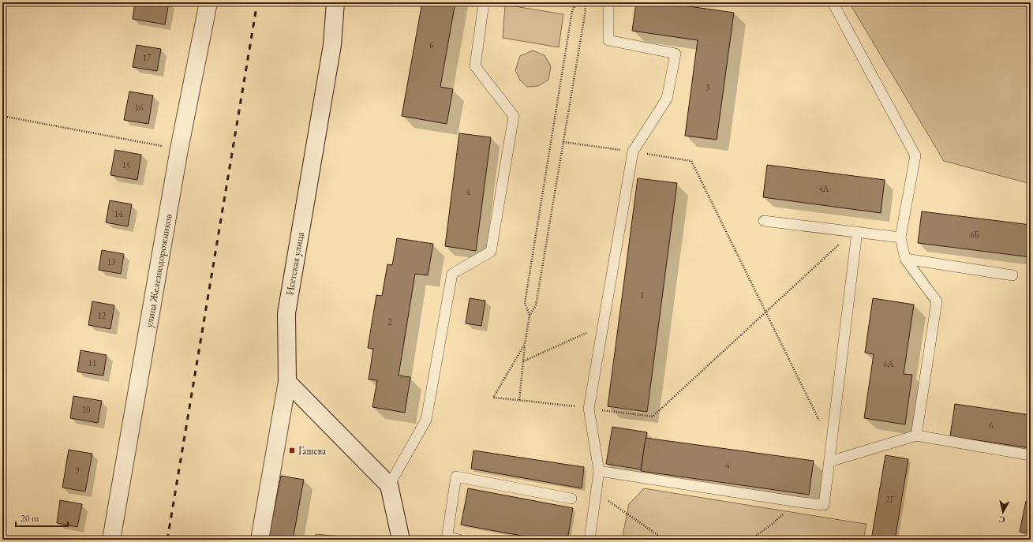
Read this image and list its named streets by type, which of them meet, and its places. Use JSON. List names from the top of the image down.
{
  "streets": {
    "street": ["Исетская улица", "улица Железнодорожников"]
  },
  "places": {
    "transit": ["Гашева"]
  },
  "house_numbers": [
    "6",
    "17",
    "3",
    "16",
    "15",
    "4А",
    "4",
    "14",
    "6Б",
    "13",
    "1",
    "12",
    "2",
    "11",
    "6А",
    "10",
    "6",
    "4",
    "9",
    "2Г"
  ],
  "scale_bar": "20 m",
  "north": "bottom"
}
